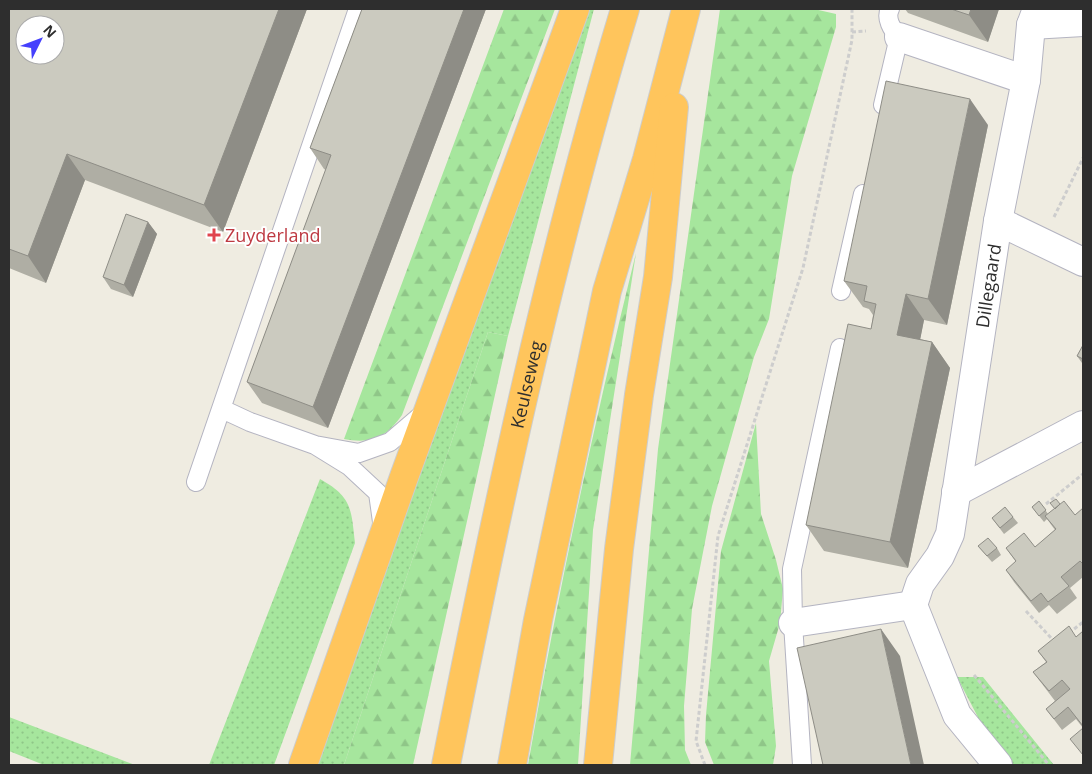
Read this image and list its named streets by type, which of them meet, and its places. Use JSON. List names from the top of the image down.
{
  "streets": {
    "highway": ["Keulseweg"],
    "street": ["Dillegaard"]
  },
  "places": {
    "health": ["Zuyderland"]
  },
  "north": "top right"
}
